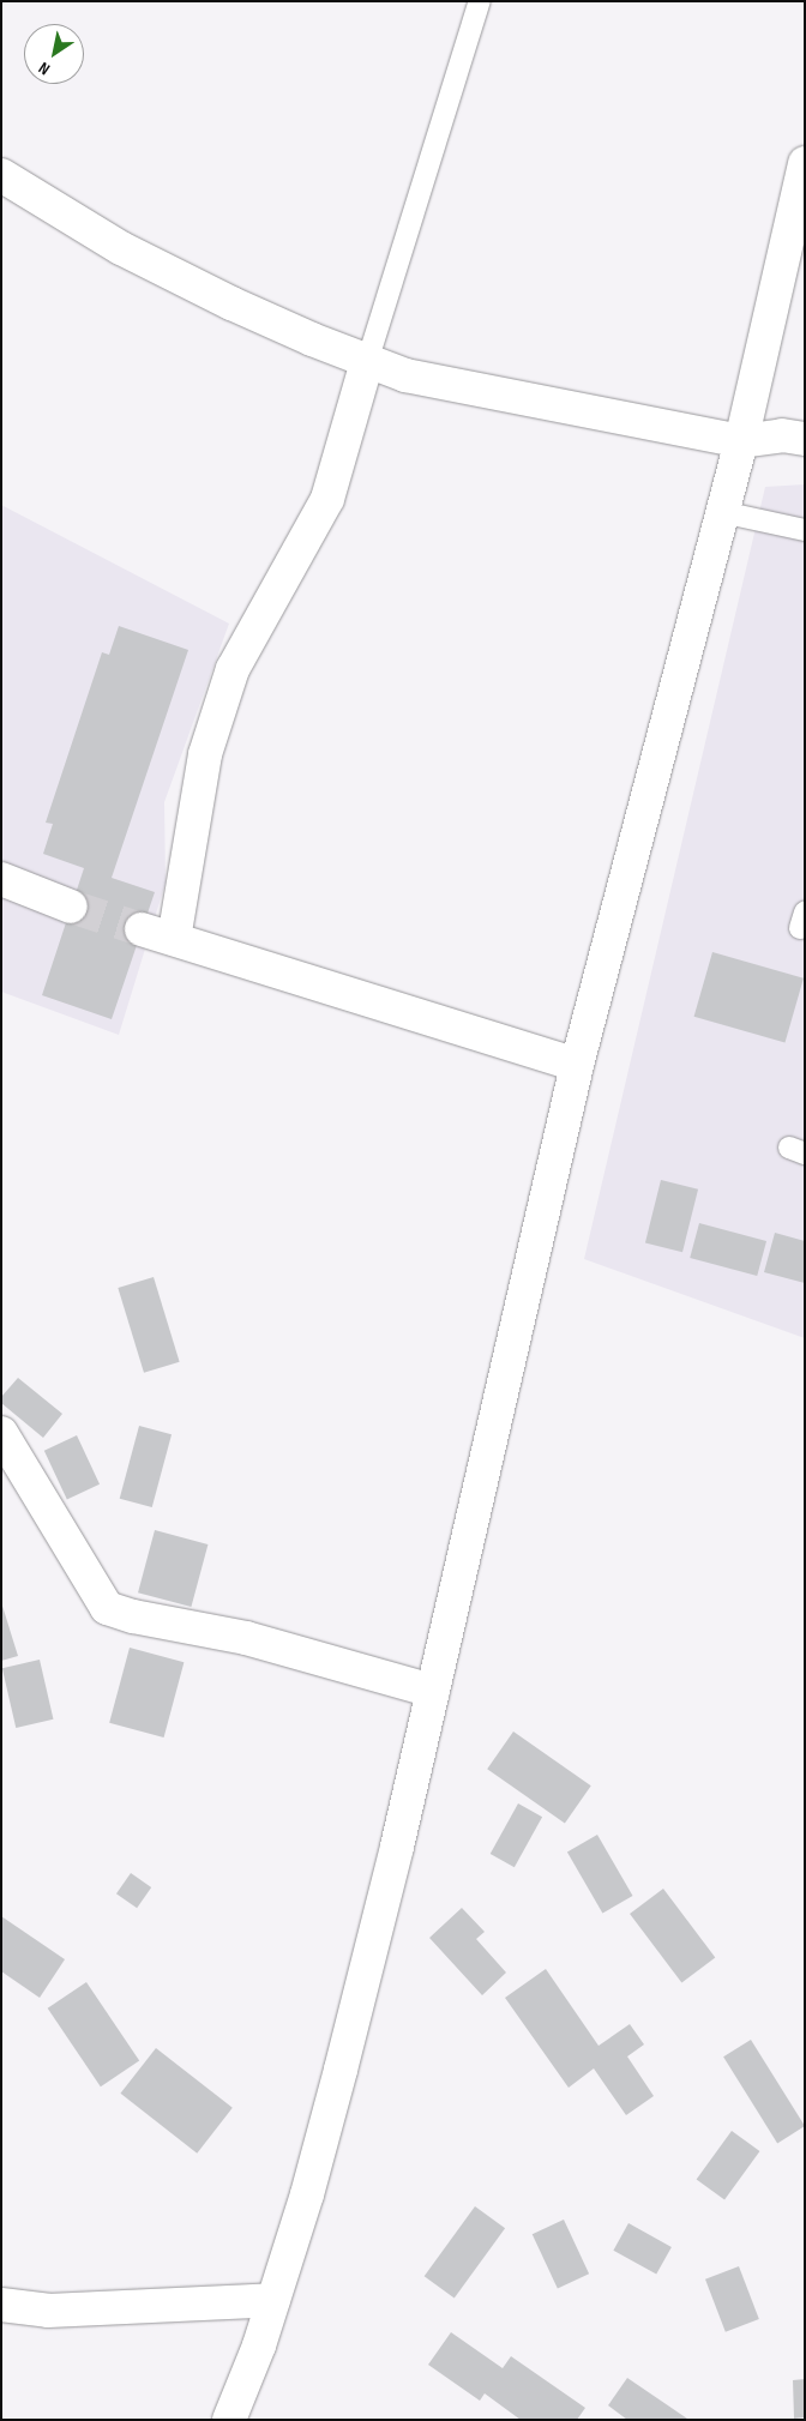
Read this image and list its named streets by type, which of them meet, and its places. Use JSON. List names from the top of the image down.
{
  "north": "bottom left"
}
